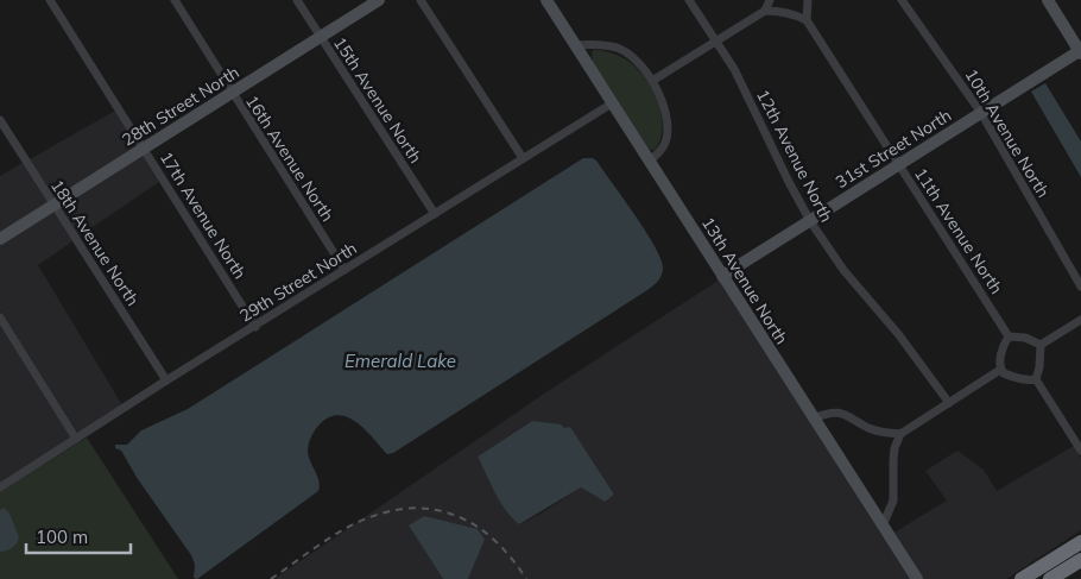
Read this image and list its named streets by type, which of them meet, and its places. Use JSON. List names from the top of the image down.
{
  "streets": {
    "street": [
      "15th Avenue North",
      "28th Street North",
      "10th Avenue North",
      "31st Street North",
      "12th Avenue North",
      "16th Avenue North",
      "17th Avenue North",
      "11th Avenue North",
      "18th Avenue North",
      "13th Avenue North",
      "29th Street North"
    ]
  },
  "crossings": [
    ["15th Avenue North", "28th Street North"],
    ["15th Avenue North", "29th Street North"],
    ["28th Street North", "16th Avenue North"],
    ["28th Street North", "17th Avenue North"],
    ["28th Street North", "18th Avenue North"],
    ["10th Avenue North", "31st Street North"],
    ["31st Street North", "12th Avenue North"],
    ["31st Street North", "11th Avenue North"],
    ["31st Street North", "13th Avenue North"],
    ["16th Avenue North", "29th Street North"],
    ["17th Avenue North", "29th Street North"],
    ["18th Avenue North", "29th Street North"],
    ["13th Avenue North", "29th Street North"]
  ],
  "water": ["Emerald Lake"],
  "scale_bar": "100 m"
}
